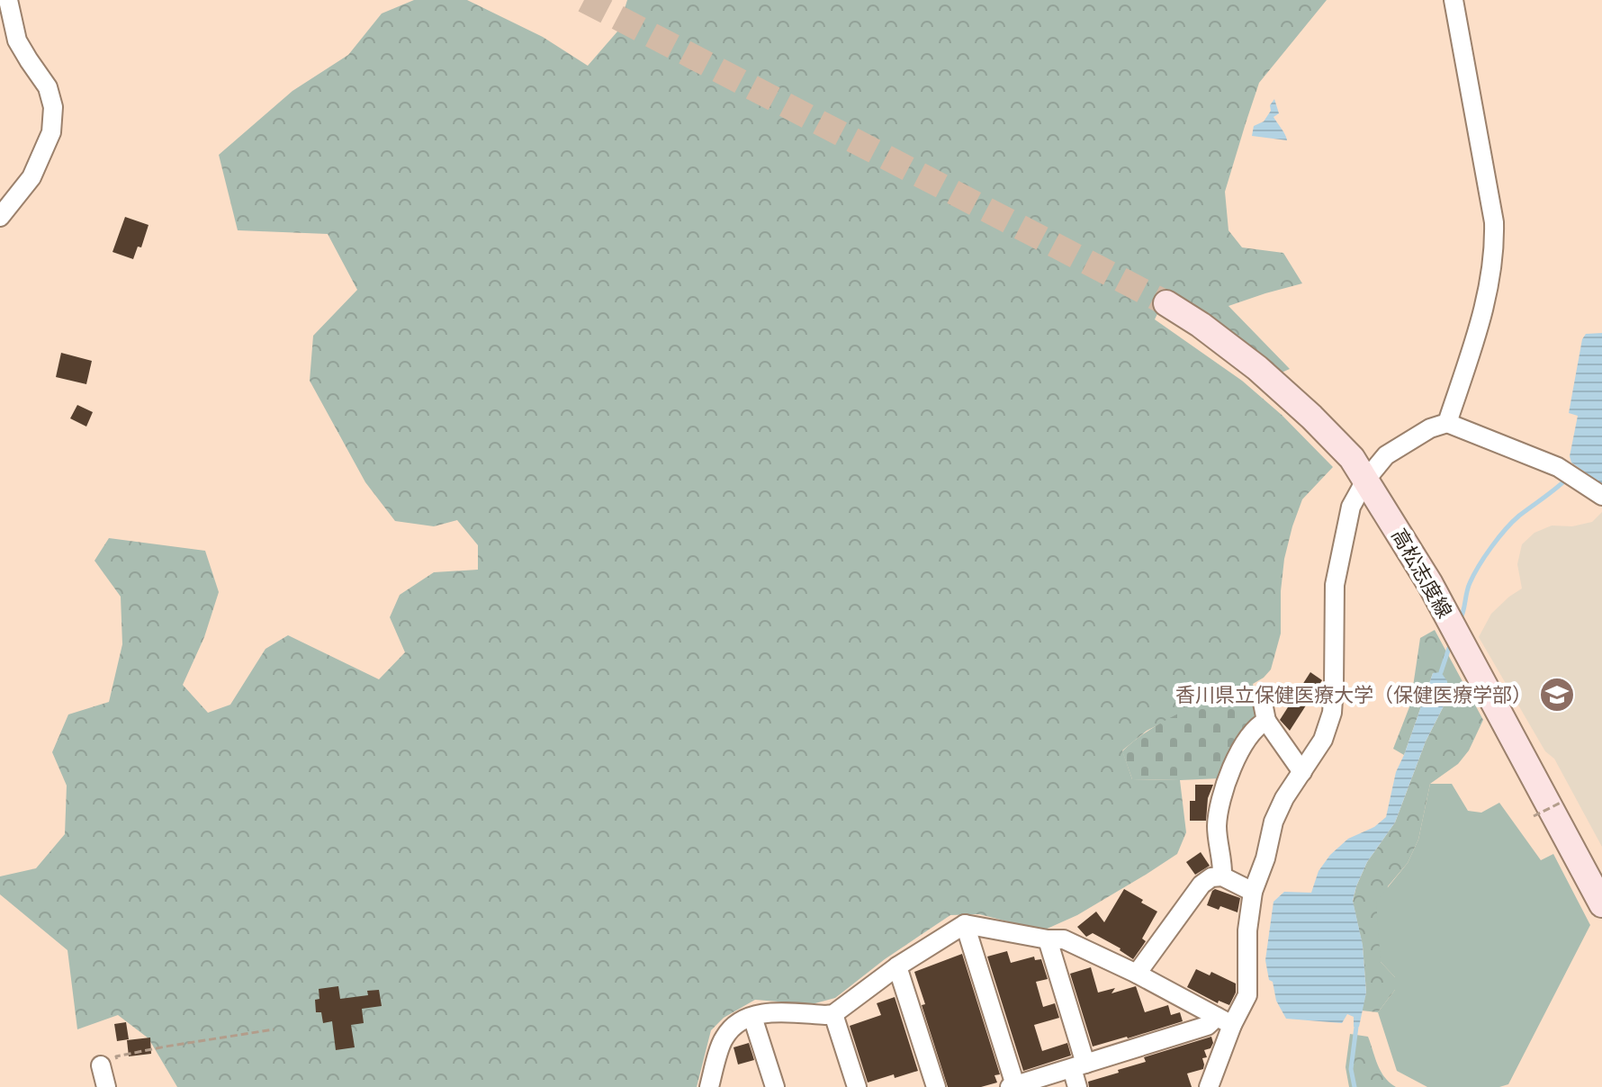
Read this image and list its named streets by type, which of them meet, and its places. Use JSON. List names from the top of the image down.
{
  "streets": {
    "main road": ["高松志度線"]
  },
  "places": {
    "school or university": ["香川県立保健医療大学（保健医療学部）"]
  }
}
